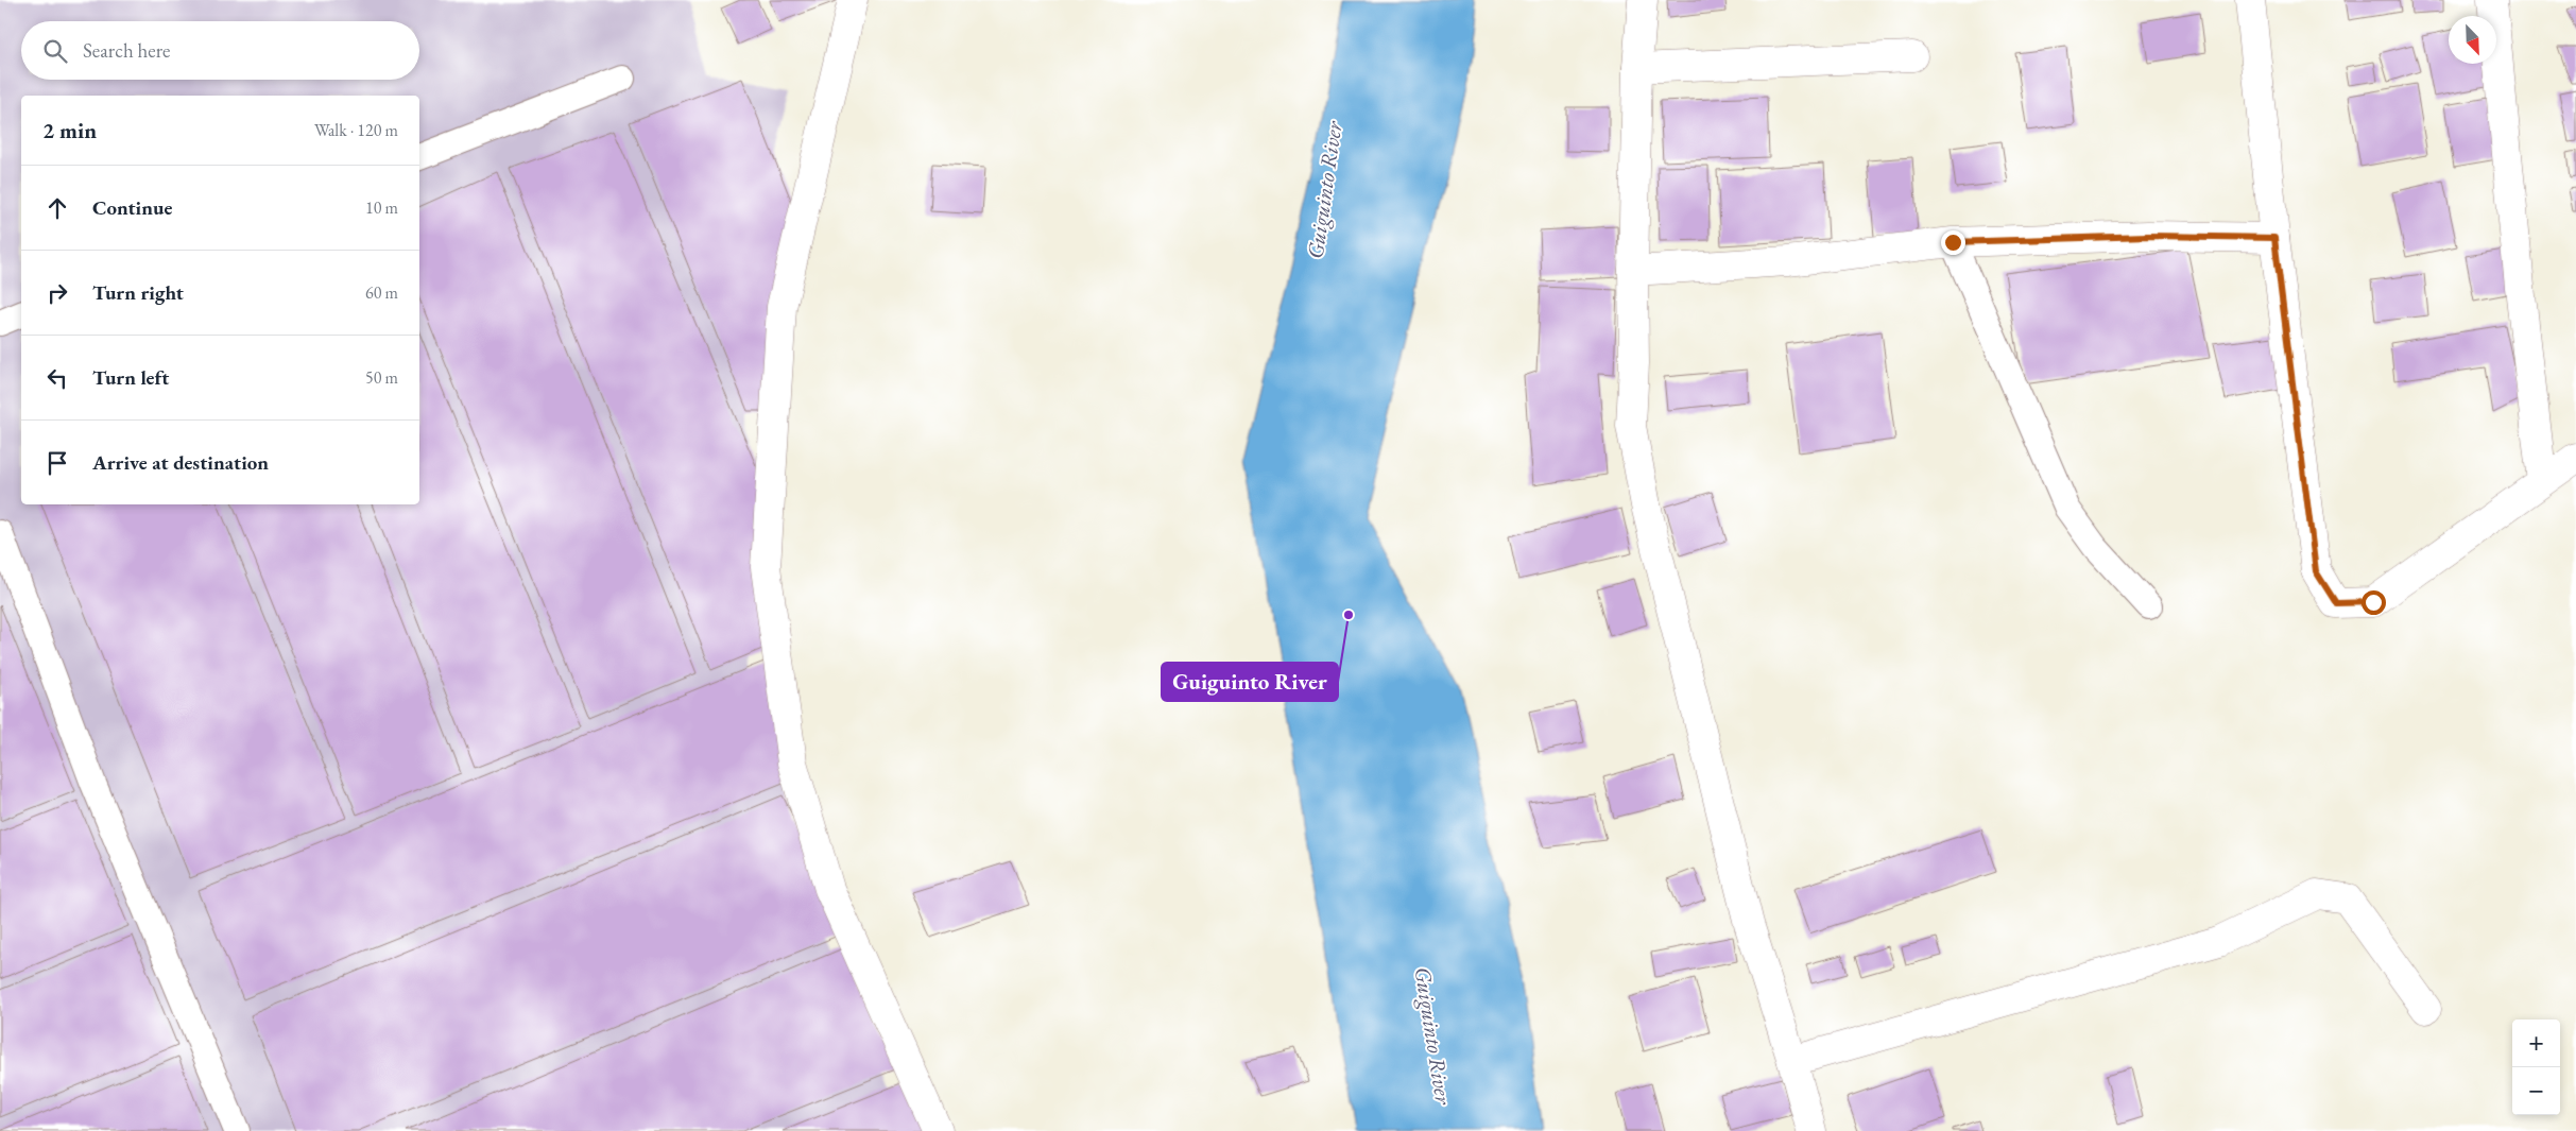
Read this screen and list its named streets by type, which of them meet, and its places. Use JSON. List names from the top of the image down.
{
  "water": ["Guiguinto River"],
  "places": ["Guiguinto River"],
  "north": "bottom right",
  "page": {
    "search": "Search here",
    "heading": ["2 min", "Walk · 120 m"],
    "list": [
      ["Continue", "10 m"],
      ["Turn right", "60 m"],
      ["Turn left", "50 m"],
      "Arrive at destination"
    ],
    "map_buttons": ["+", "−"]
  }
}
